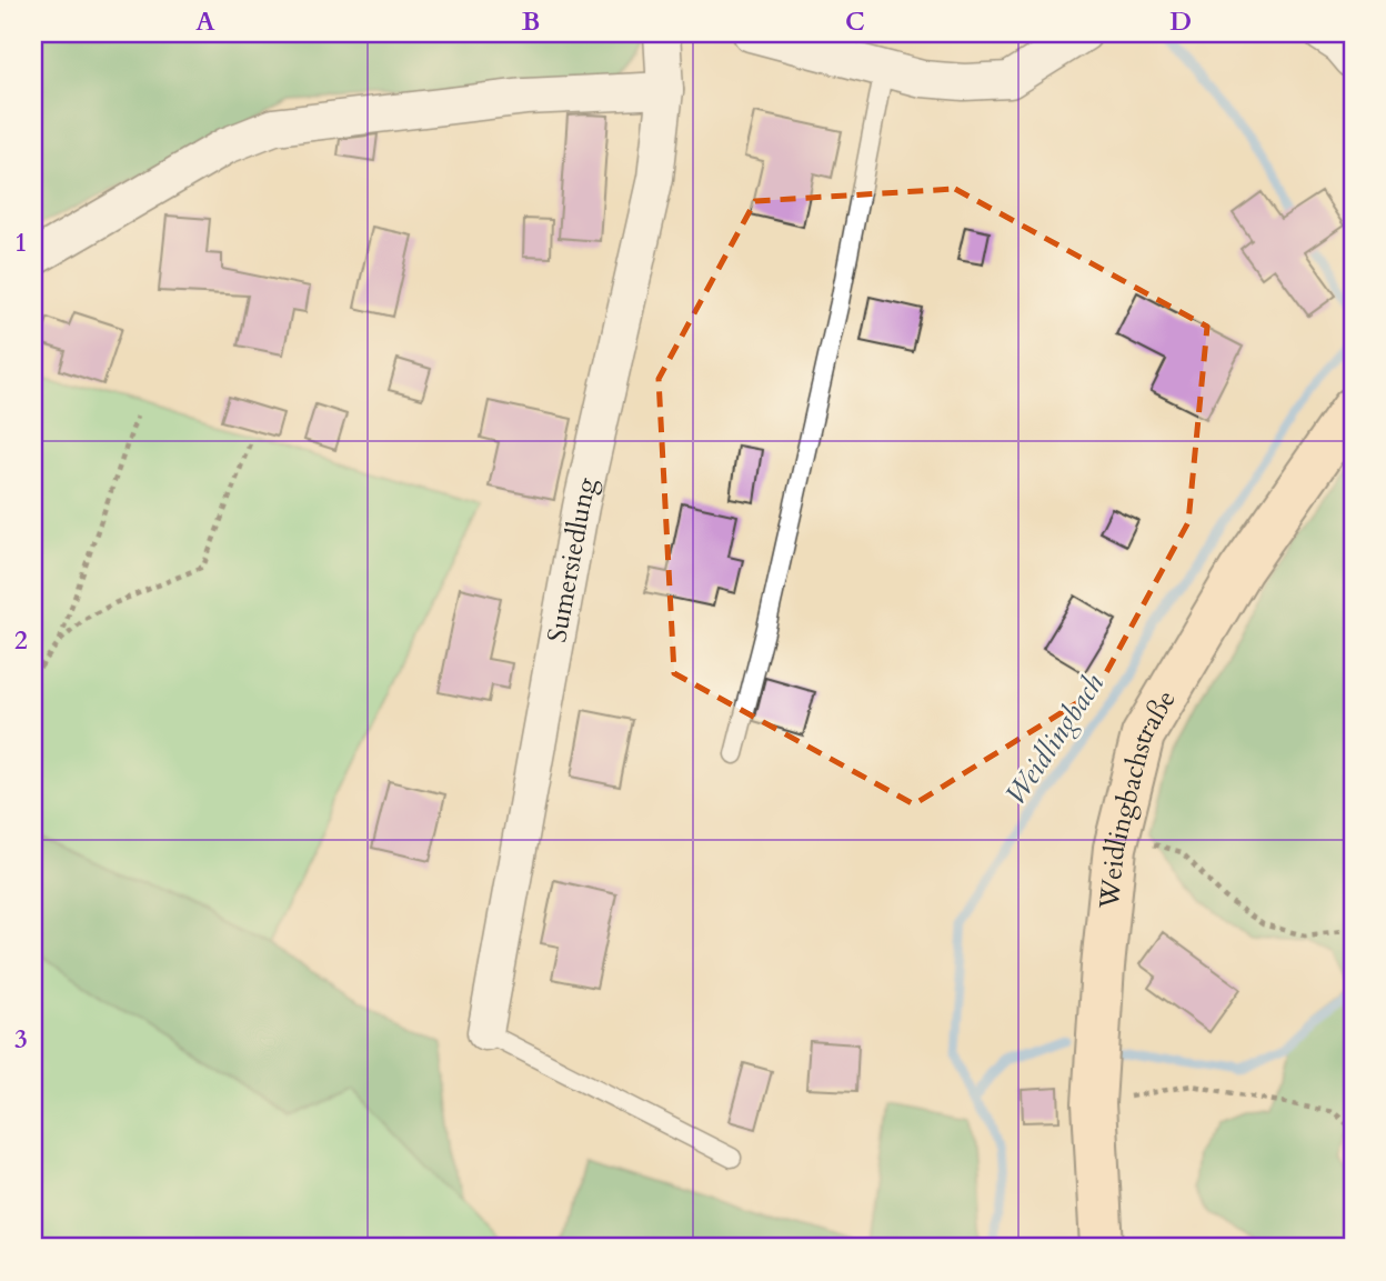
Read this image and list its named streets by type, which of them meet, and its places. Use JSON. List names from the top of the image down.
{
  "streets": {
    "main road": ["Weidlingbachstraße"],
    "street": ["Sumersiedlung"]
  },
  "water": ["Weidlingbach"],
  "grid": {
    "columns": [
      "A",
      "B",
      "C",
      "D"
    ],
    "rows": ["1", "2", "3"]
  }
}
